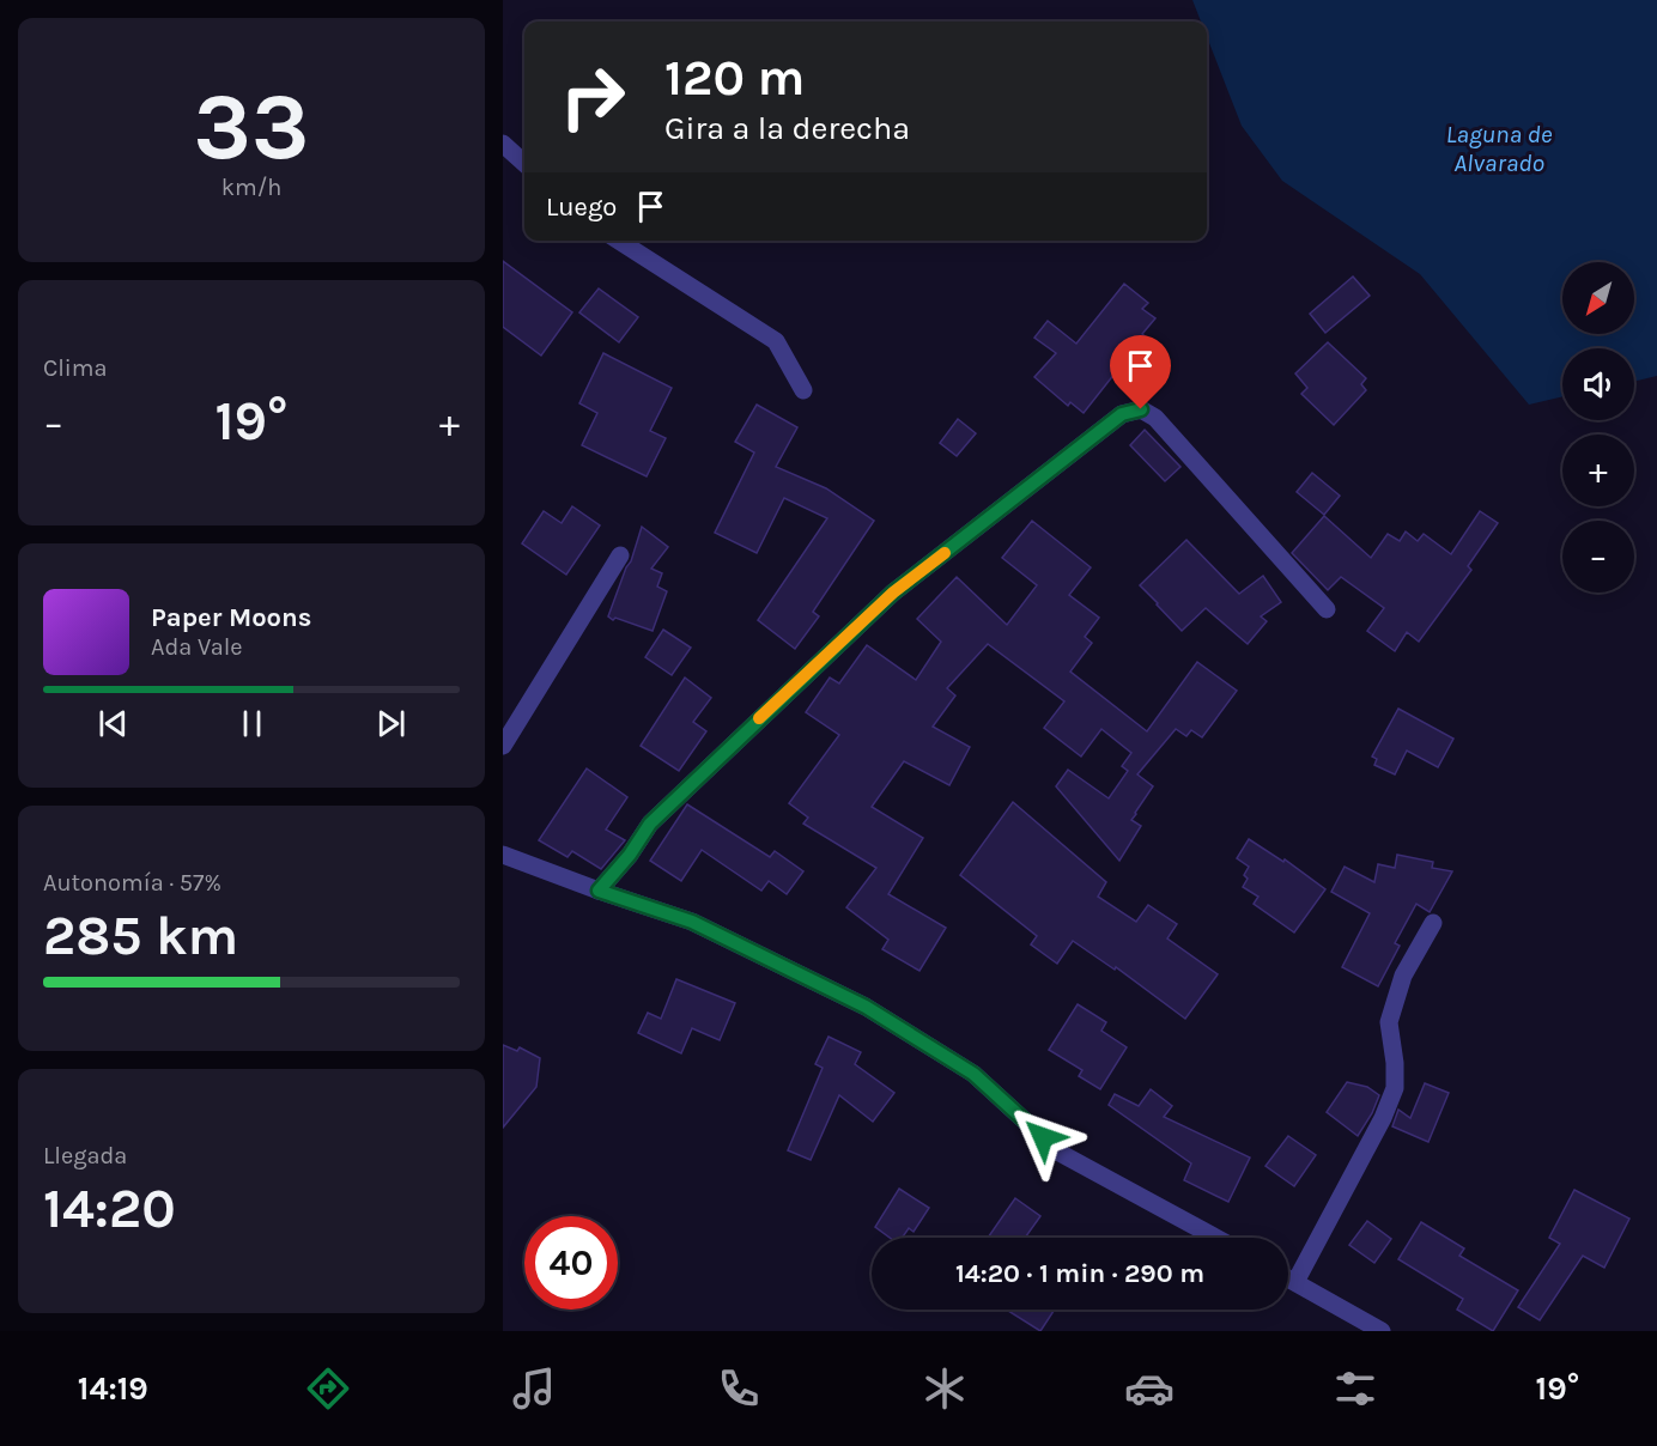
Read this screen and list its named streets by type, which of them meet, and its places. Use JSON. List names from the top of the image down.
{
  "water": ["Laguna de Alvarado"],
  "north": "bottom left",
  "page": {
    "tile": [
      ["33", "km/h"],
      "Clima",
      ["Autonomía · 57%", "285 km"],
      ["Llegada", "14:20"]
    ],
    "turn": ["120 m", "Gira a la derecha"],
    "then": "Luego",
    "map_buttons": ["+", "−"],
    "heat": ["−", "19°", "+"],
    "song": ["Paper Moons", "Ada Vale"],
    "limit": "40",
    "trip": "14:20 · 1 min · 290 m",
    "tabs": ["14:19", "19°"]
  }
}
